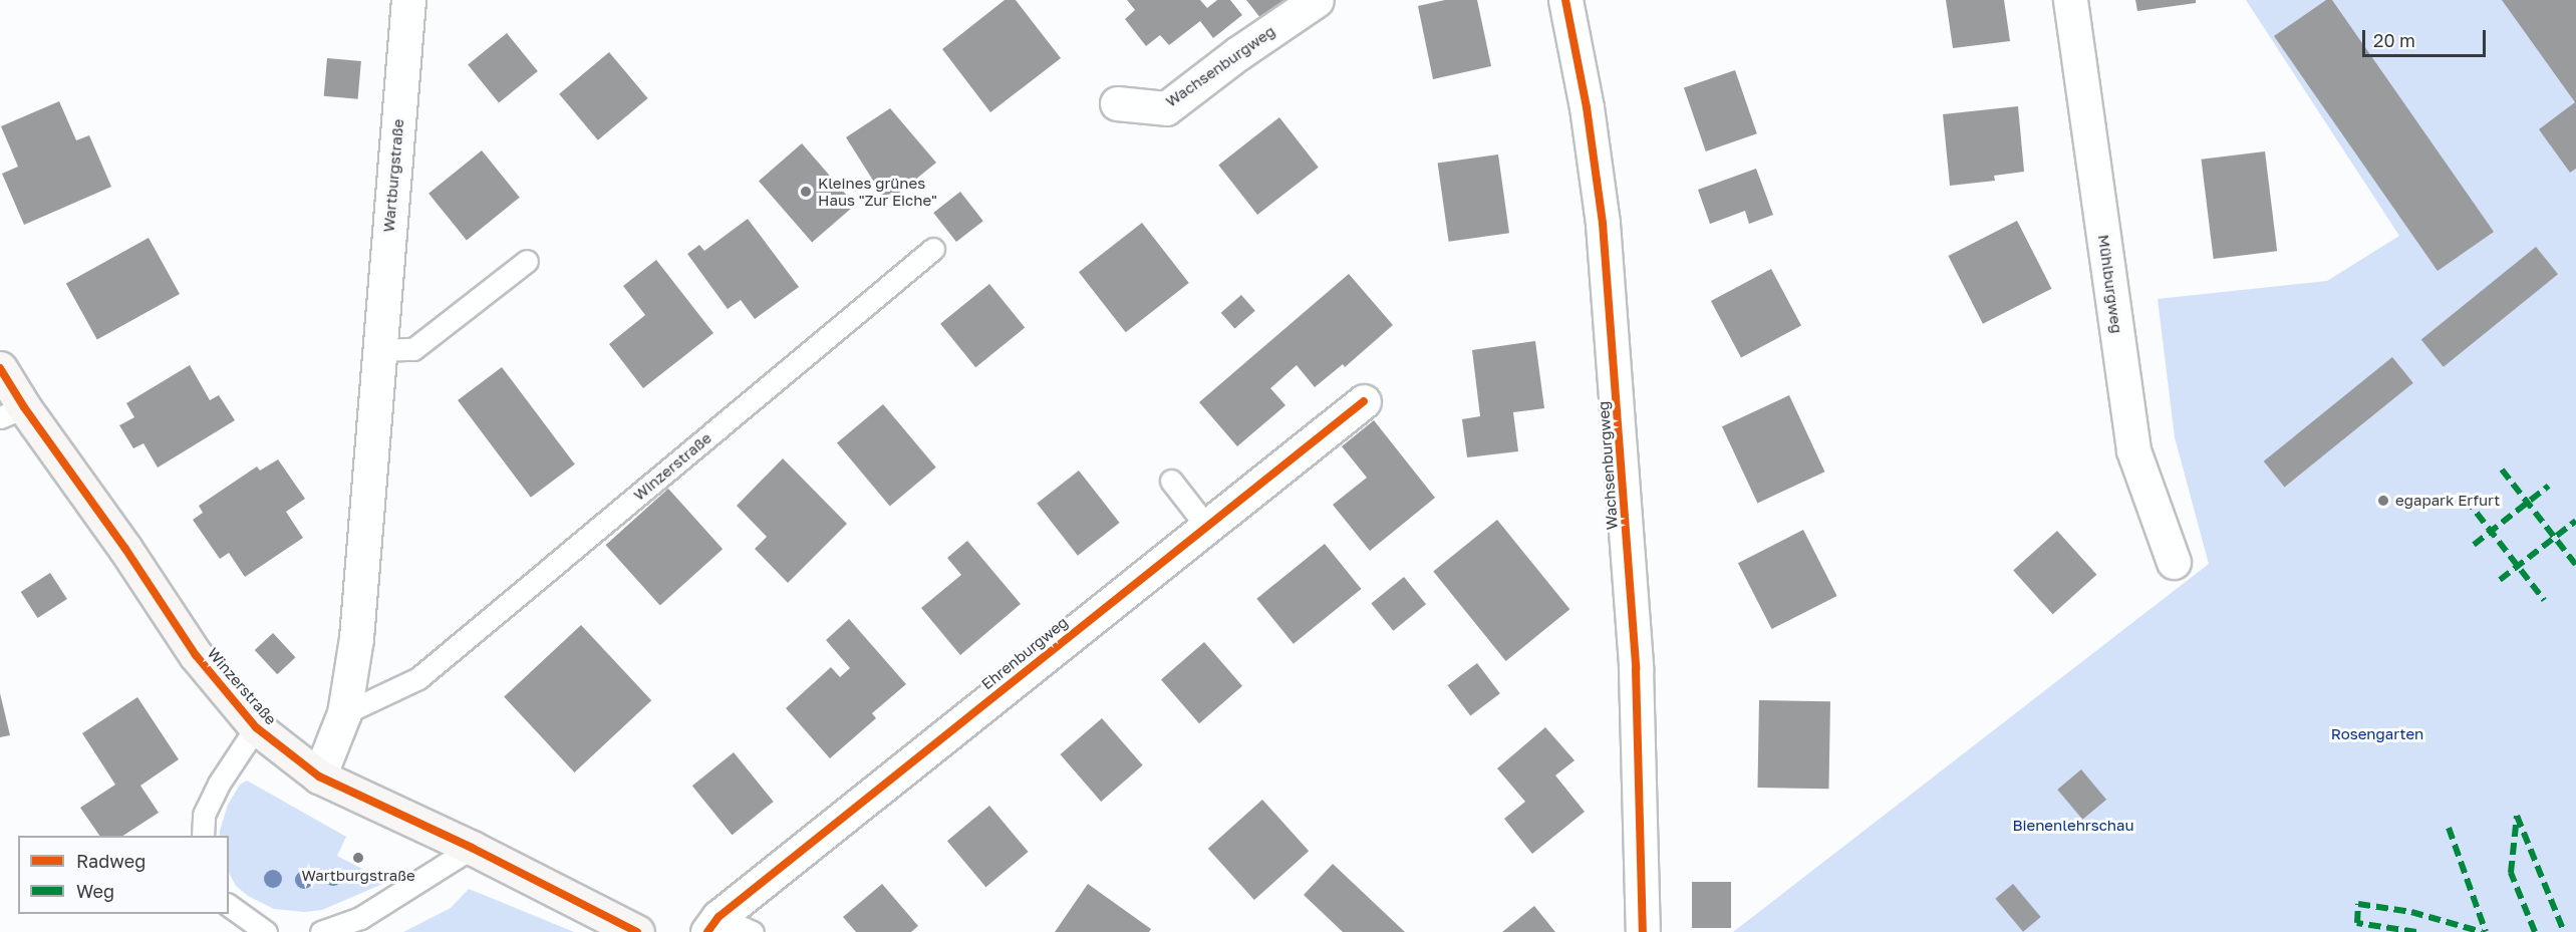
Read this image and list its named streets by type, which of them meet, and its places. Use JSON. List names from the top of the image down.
{
  "streets": {
    "street": [
      "Wachsenburgweg",
      "Wartburgstraße",
      "Mühlburgweg",
      "Winzerstraße",
      "Ehrenburgweg"
    ]
  },
  "crossings": [
    ["Wartburgstraße", "Winzerstraße"]
  ],
  "parks": ["Rosengarten", "Bienenlehrschau"],
  "places": ["Kleines grünes Haus \"Zur Eiche\"", "egapark Erfurt", "Wartburgstraße"],
  "legend": ["Radweg", "Weg"],
  "scale_bar": "20 m"
}
